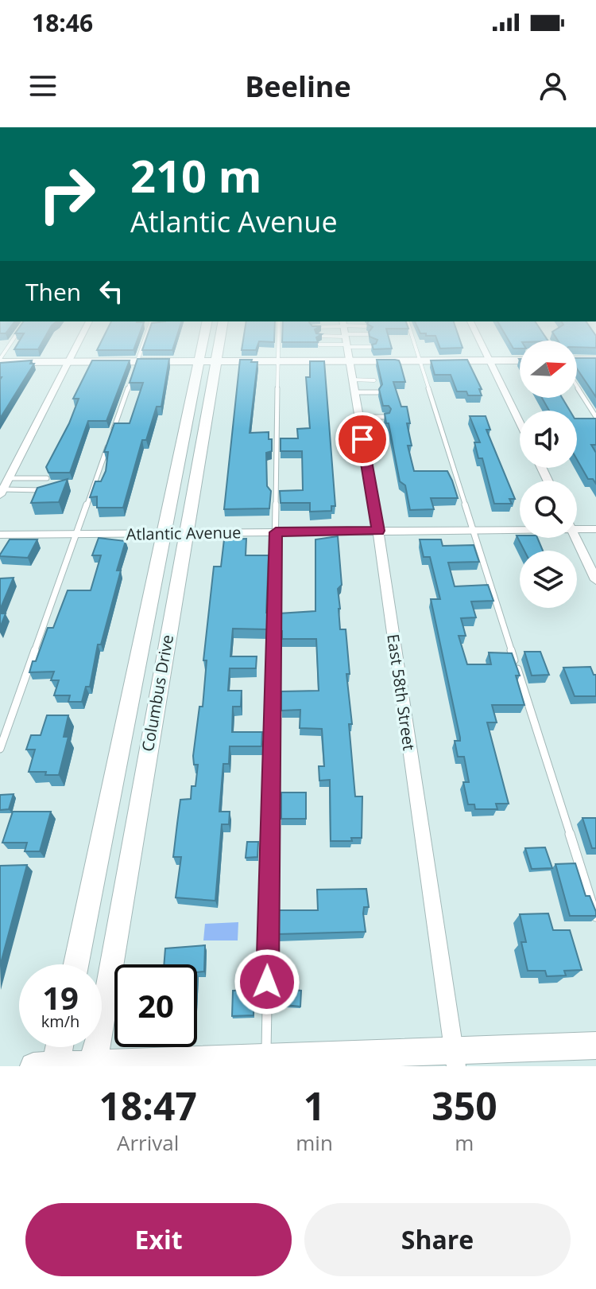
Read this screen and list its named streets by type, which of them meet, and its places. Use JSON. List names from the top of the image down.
{
  "streets": {
    "street": ["Atlantic Avenue", "East 58th Street", "Columbus Drive"]
  },
  "crossings": [
    ["Atlantic Avenue", "East 58th Street"],
    ["Atlantic Avenue", "Columbus Drive"]
  ],
  "north": "right",
  "page": {
    "status": "18:46",
    "header": "Beeline",
    "turn": ["210 m", "Atlantic Avenue"],
    "then": "Then",
    "speed": "19 km/h",
    "limit": "20",
    "eta": [
      "18:47",
      "Arrival",
      "1",
      "min",
      "350",
      "m"
    ],
    "buttons": ["Exit", "Share"]
  }
}
